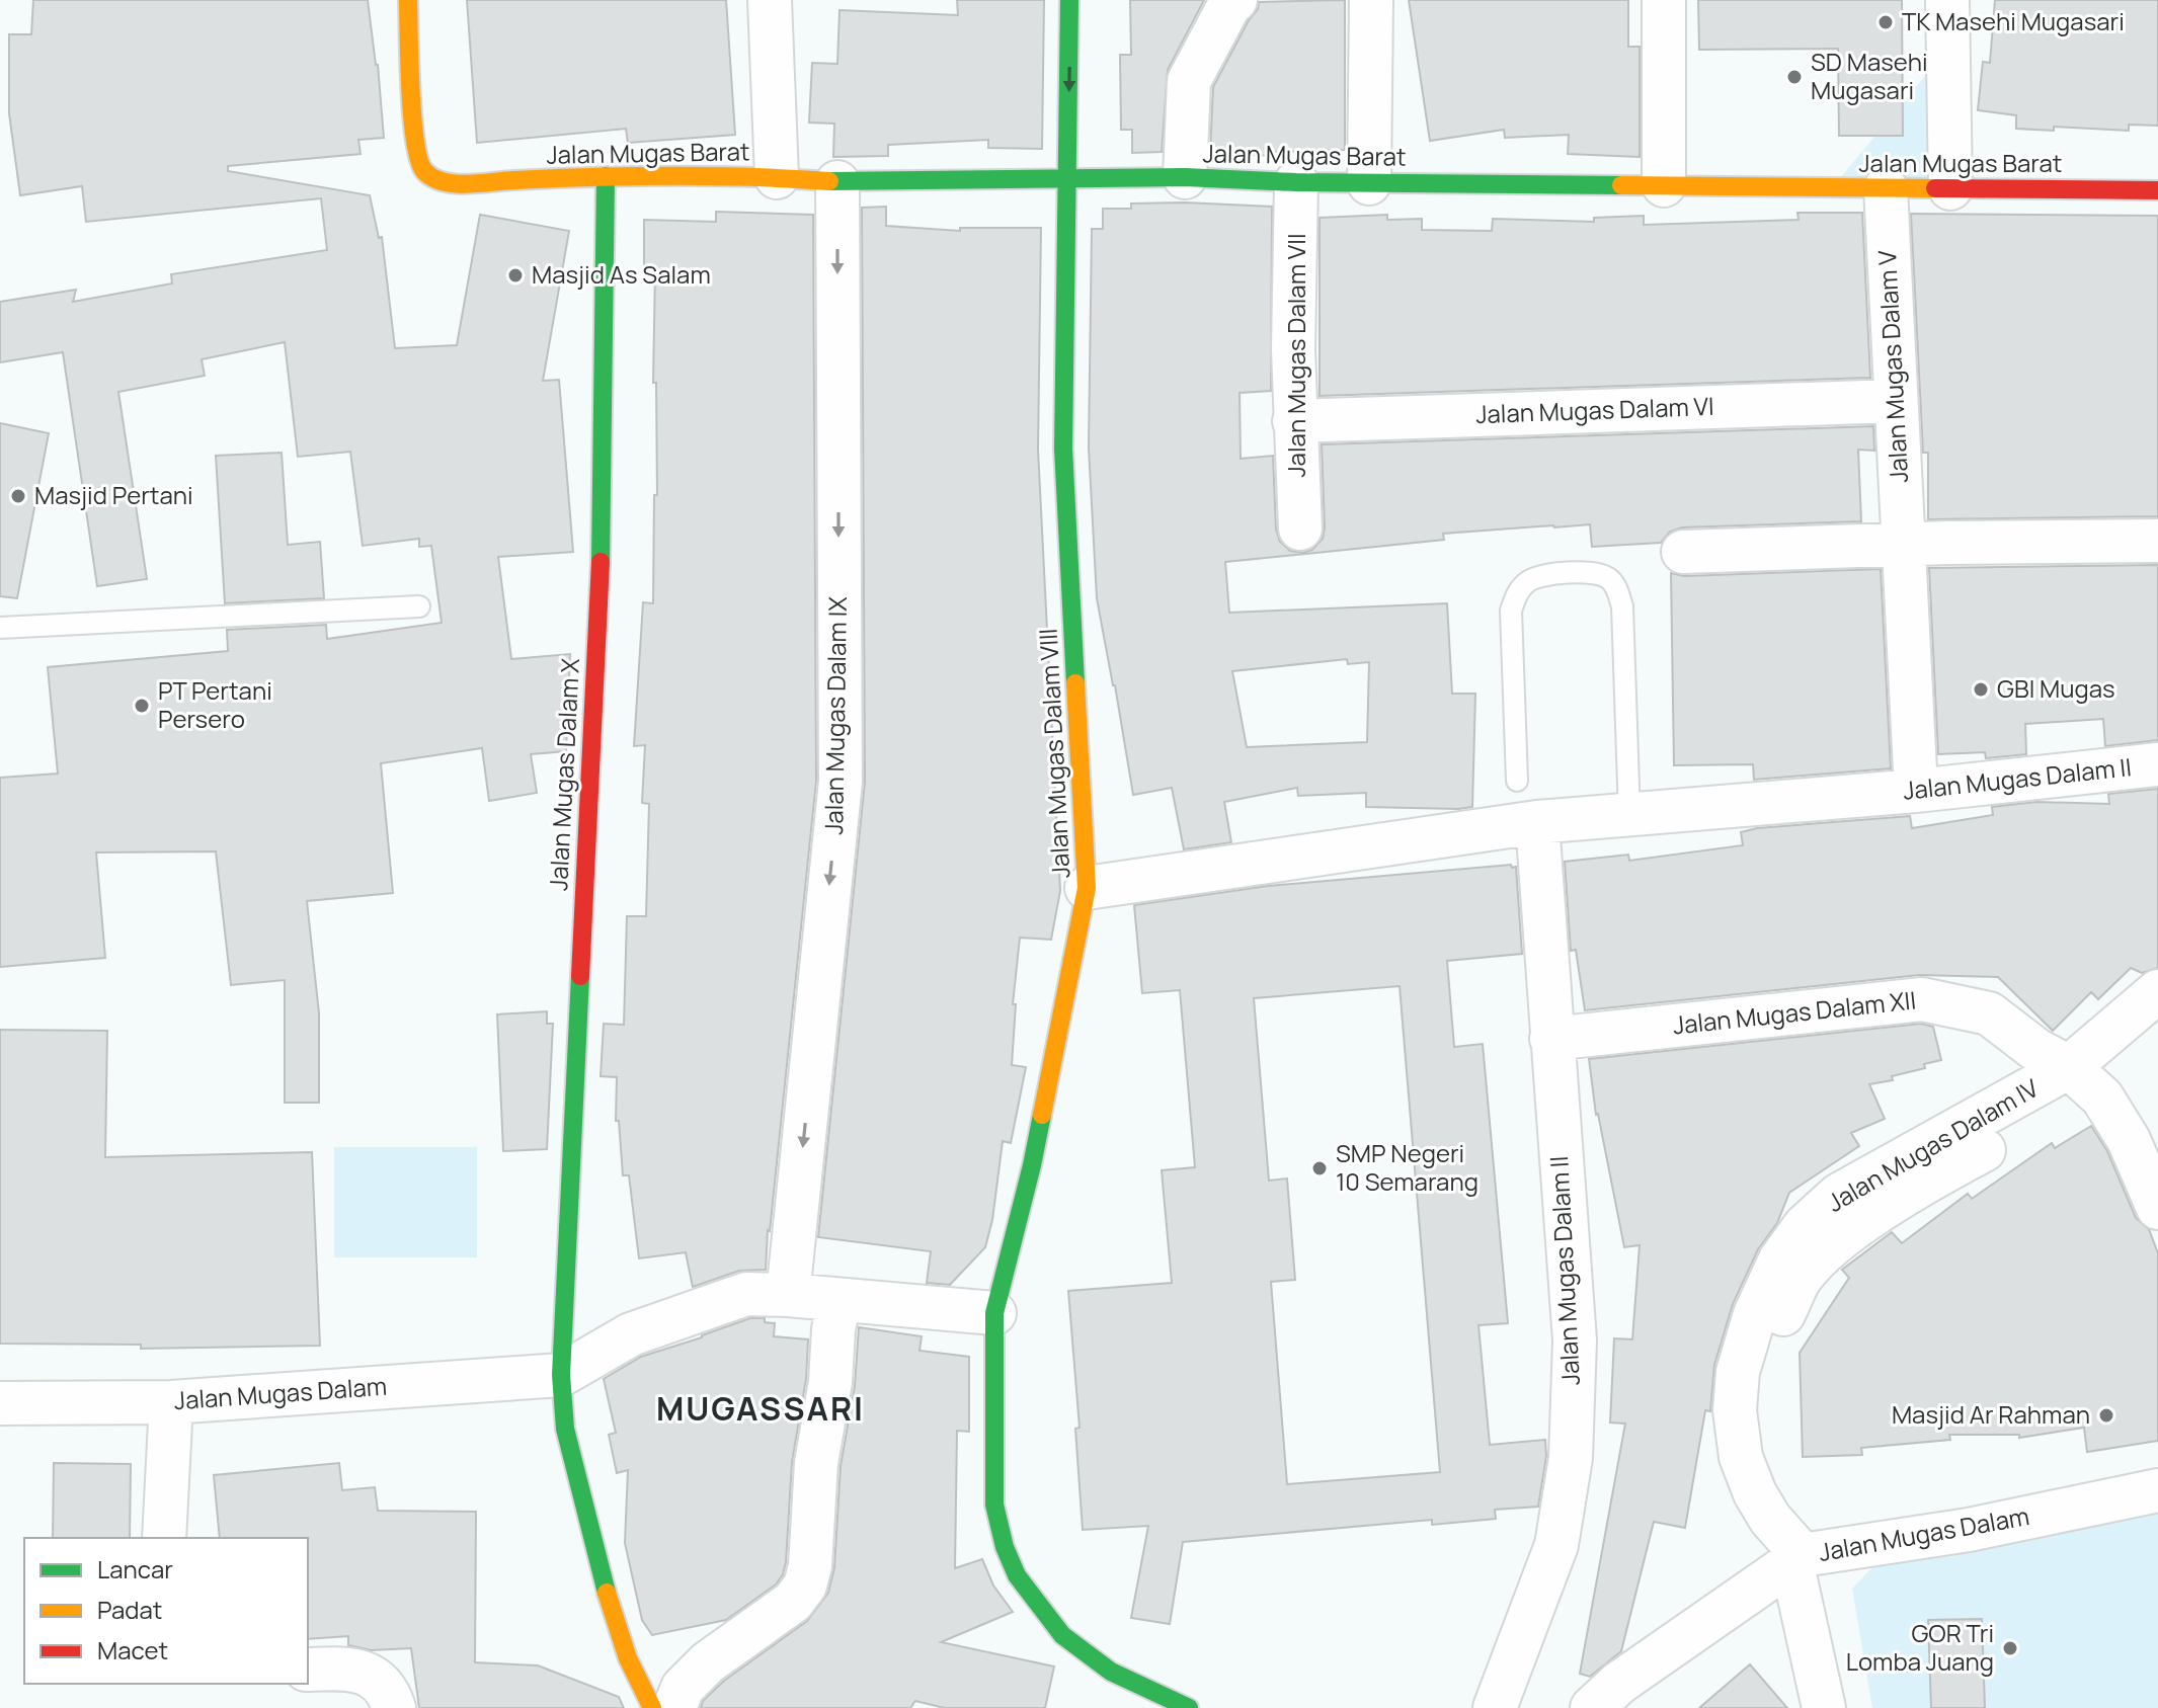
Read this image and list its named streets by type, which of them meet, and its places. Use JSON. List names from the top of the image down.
{
  "streets": {
    "street": [
      "Jalan Mugas Barat",
      "Jalan Mugas Dalam VII",
      "Jalan Mugas Dalam V",
      "Jalan Mugas Dalam VI",
      "Jalan Mugas Dalam IX",
      "Jalan Mugas Dalam VIII",
      "Jalan Mugas Dalam X",
      "Jalan Mugas Dalam II",
      "Jalan Mugas Dalam XII",
      "Jalan Mugas Dalam IV",
      "Jalan Mugas Dalam"
    ]
  },
  "crossings": [
    ["Jalan Mugas Barat", "Jalan Mugas Dalam VII"],
    ["Jalan Mugas Barat", "Jalan Mugas Dalam V"],
    ["Jalan Mugas Barat", "Jalan Mugas Dalam IX"],
    ["Jalan Mugas Barat", "Jalan Mugas Dalam VIII"],
    ["Jalan Mugas Barat", "Jalan Mugas Dalam X"],
    ["Jalan Mugas Dalam VII", "Jalan Mugas Dalam VI"],
    ["Jalan Mugas Dalam V", "Jalan Mugas Dalam VI"],
    ["Jalan Mugas Dalam V", "Jalan Mugas Dalam II"],
    ["Jalan Mugas Dalam IX", "Jalan Mugas Dalam"],
    ["Jalan Mugas Dalam VIII", "Jalan Mugas Dalam II"],
    ["Jalan Mugas Dalam VIII", "Jalan Mugas Dalam"],
    ["Jalan Mugas Dalam X", "Jalan Mugas Dalam"],
    ["Jalan Mugas Dalam II", "Jalan Mugas Dalam XII"],
    ["Jalan Mugas Dalam XII", "Jalan Mugas Dalam IV"],
    ["Jalan Mugas Dalam IV", "Jalan Mugas Dalam"]
  ],
  "one_way": ["Jalan Mugas Dalam IX"],
  "districts": ["MUGASSARI"],
  "places": [
    "TK Masehi Mugasari",
    "SD Masehi Mugasari",
    "Masjid As Salam",
    "Masjid Pertani",
    "GBI Mugas",
    "PT Pertani Persero",
    "SMP Negeri 10 Semarang",
    "Masjid Ar Rahman",
    "GOR Tri Lomba Juang"
  ],
  "legend": ["Lancar", "Padat", "Macet"]
}
